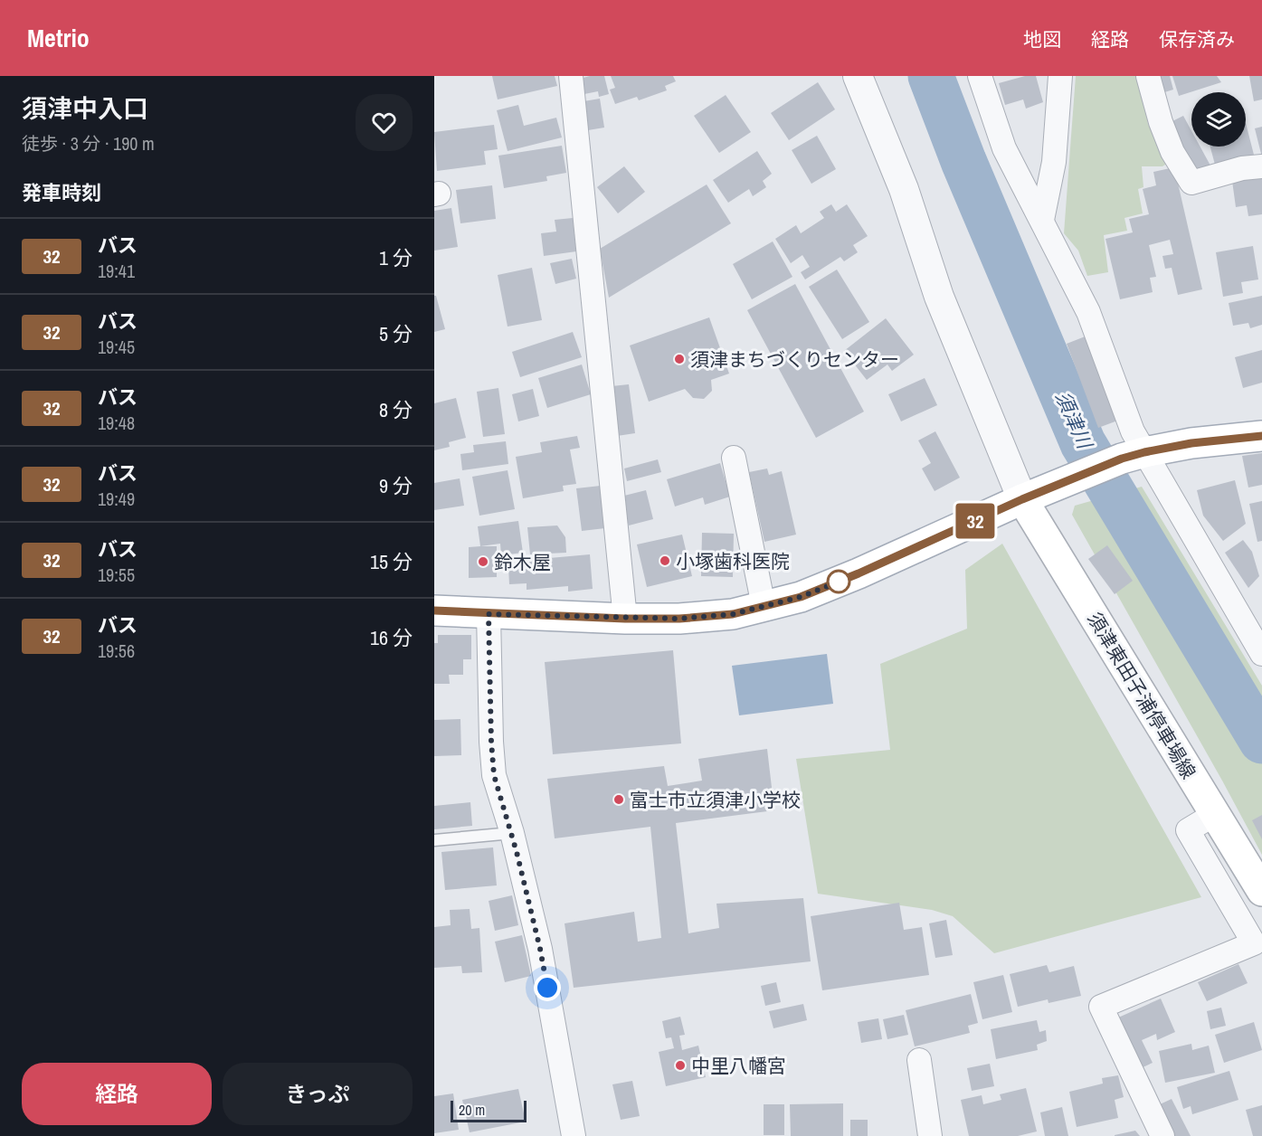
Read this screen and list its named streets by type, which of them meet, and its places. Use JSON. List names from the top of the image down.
{
  "streets": {
    "main road": ["須津東田子浦停車場線"]
  },
  "water": ["須津川"],
  "places": [
    "須津まちづくりセンター",
    "小塚歯科医院",
    "鈴木屋",
    "富士市立須津小学校",
    "中里八幡宮"
  ],
  "lines": ["bus line 32"],
  "scale_bar": "20 m",
  "page": {
    "header": "Metrio",
    "nav": ["地図", "経路", "保存済み"],
    "heading": [
      ["須津中入口", "徒歩 · 3 分 · 190 m"],
      "発車時刻"
    ],
    "on_map": "32",
    "list": [
      {
        "mark": "32",
        "name": "バス",
        "note": "19:41",
        "value": "1 分"
      },
      {
        "mark": "32",
        "name": "バス",
        "note": "19:45",
        "value": "5 分"
      },
      {
        "mark": "32",
        "name": "バス",
        "note": "19:48",
        "value": "8 分"
      },
      {
        "mark": "32",
        "name": "バス",
        "note": "19:49",
        "value": "9 分"
      },
      {
        "mark": "32",
        "name": "バス",
        "note": "19:55",
        "value": "15 分"
      },
      {
        "mark": "32",
        "name": "バス",
        "note": "19:56",
        "value": "16 分"
      }
    ],
    "buttons": ["経路", "きっぷ"],
    "scale": "20 m"
  }
}
